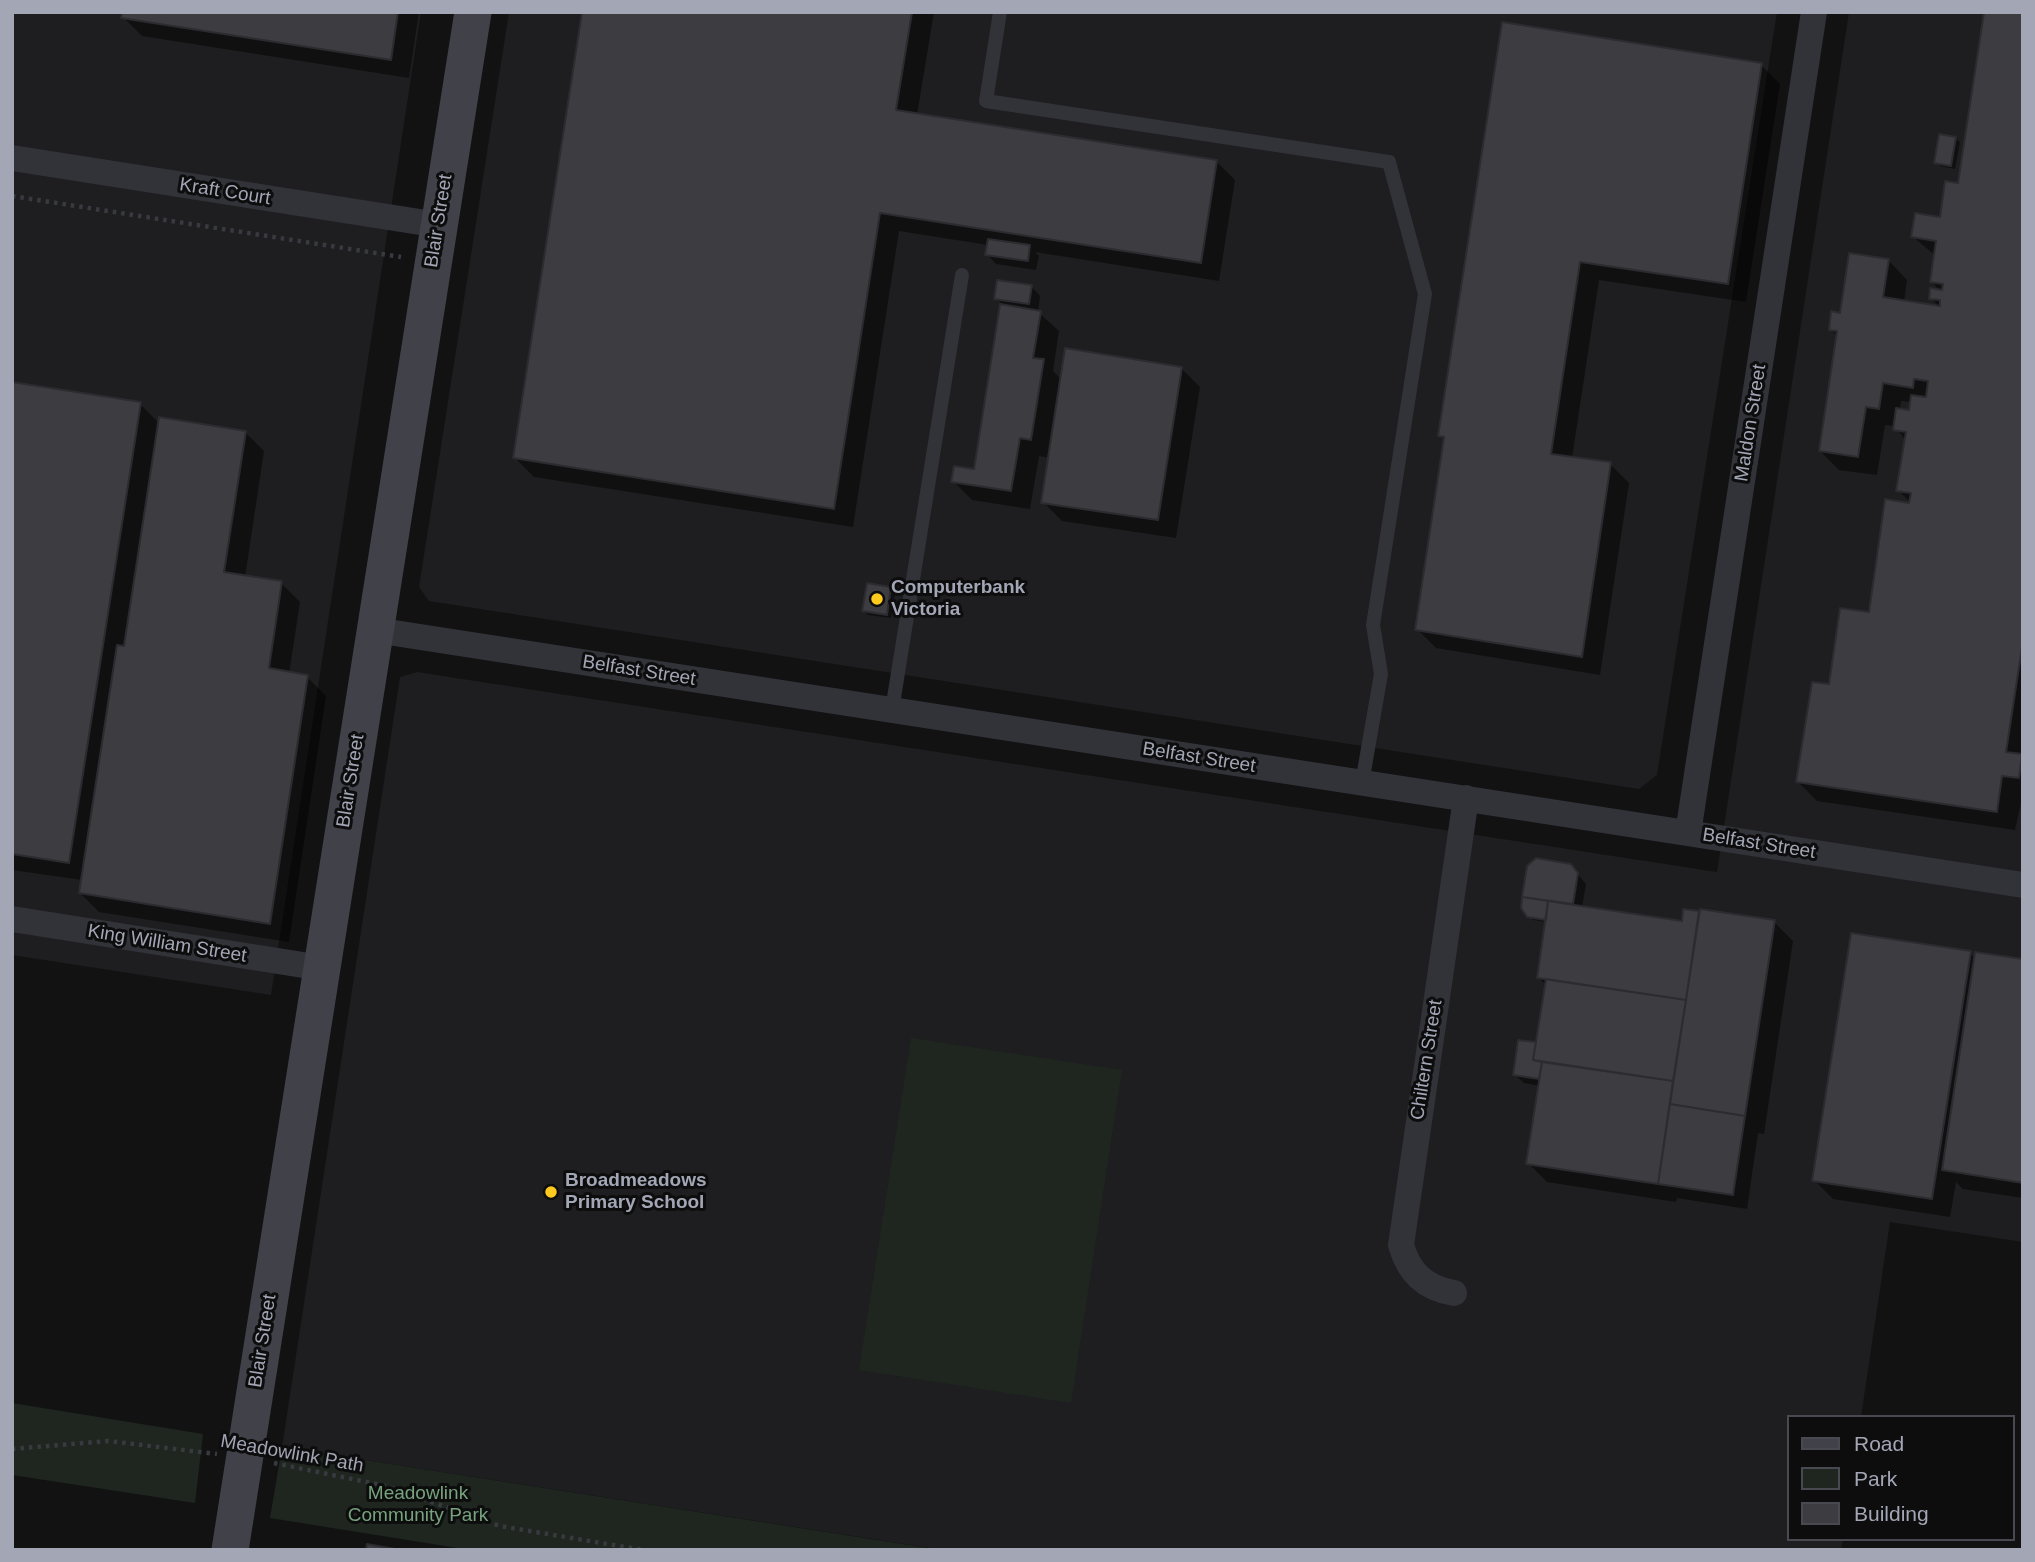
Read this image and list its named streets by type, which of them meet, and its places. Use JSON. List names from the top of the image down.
{
  "streets": {
    "street": [
      "Kraft Court",
      "Blair Street",
      "Maldon Street",
      "Belfast Street",
      "King William Street",
      "Chiltern Street"
    ],
    "path": ["Meadowlink Path"]
  },
  "crossings": [
    ["Kraft Court", "Blair Street"],
    ["Blair Street", "Belfast Street"],
    ["Blair Street", "King William Street"],
    ["Blair Street", "Meadowlink Path"],
    ["Maldon Street", "Belfast Street"],
    ["Belfast Street", "Chiltern Street"]
  ],
  "parks": ["Meadowlink Community Park"],
  "places": ["Computerbank Victoria", "Broadmeadows Primary School"],
  "legend": ["Road", "Park", "Building"]
}
